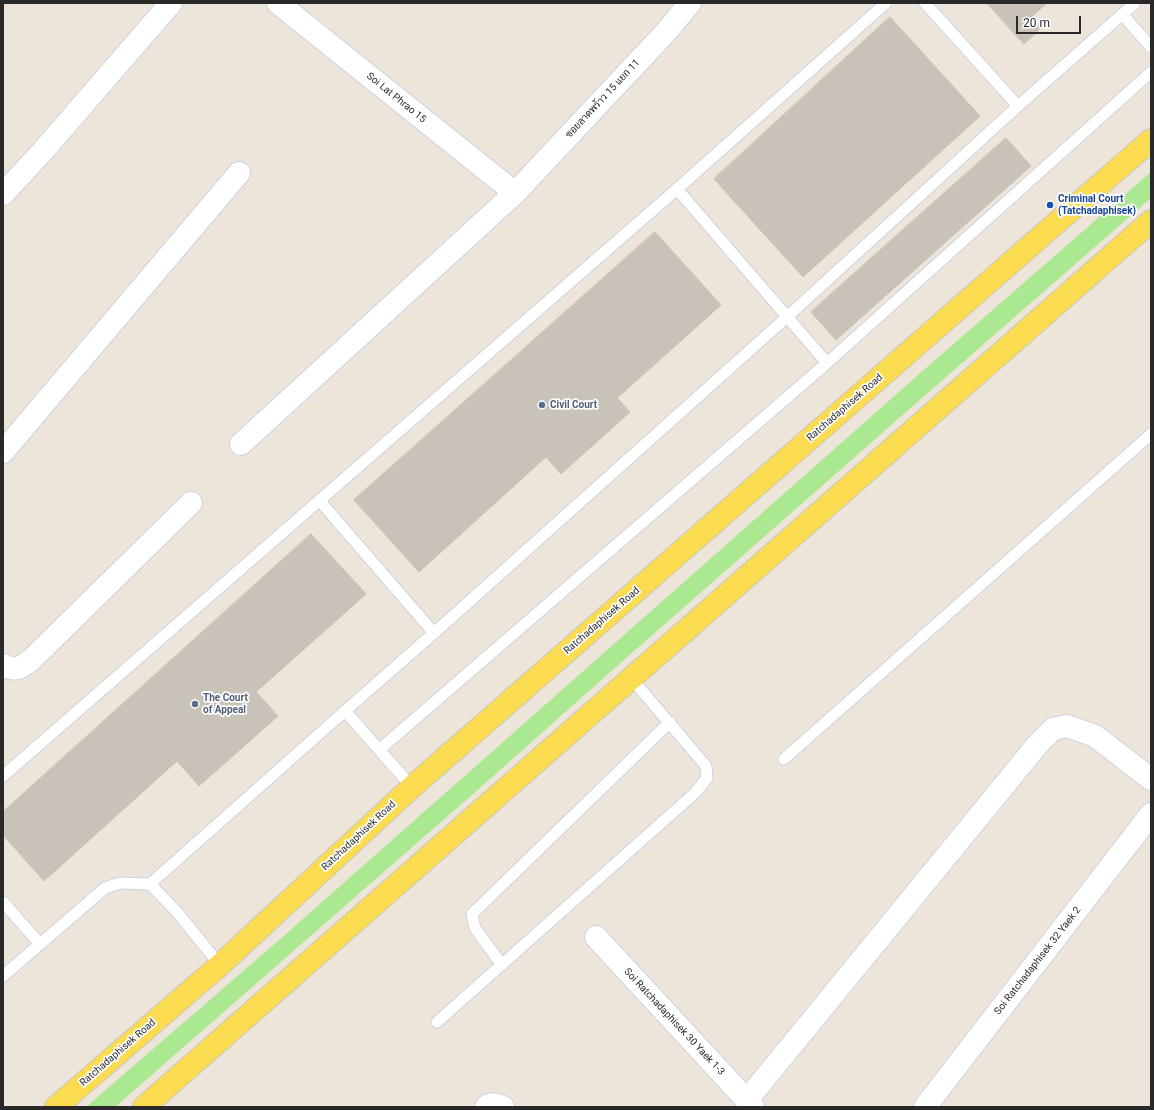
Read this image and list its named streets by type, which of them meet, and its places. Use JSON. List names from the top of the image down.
{
  "streets": {
    "main road": ["Ratchadaphisek Road"],
    "street": [
      "Soi Lat Phrao 15",
      "ซอยลาดพร้าว 15 แยก 11",
      "Soi Ratchadaphisek 32 Yaek 2",
      "Soi Ratchadaphisek 30 Yaek 1-3"
    ]
  },
  "crossings": [
    ["Soi Lat Phrao 15", "ซอยลาดพร้าว 15 แยก 11"]
  ],
  "places": ["Criminal Court (Tatchadaphisek)", "Civil Court", "The Court of Appeal"],
  "scale_bar": "20 m"
}
